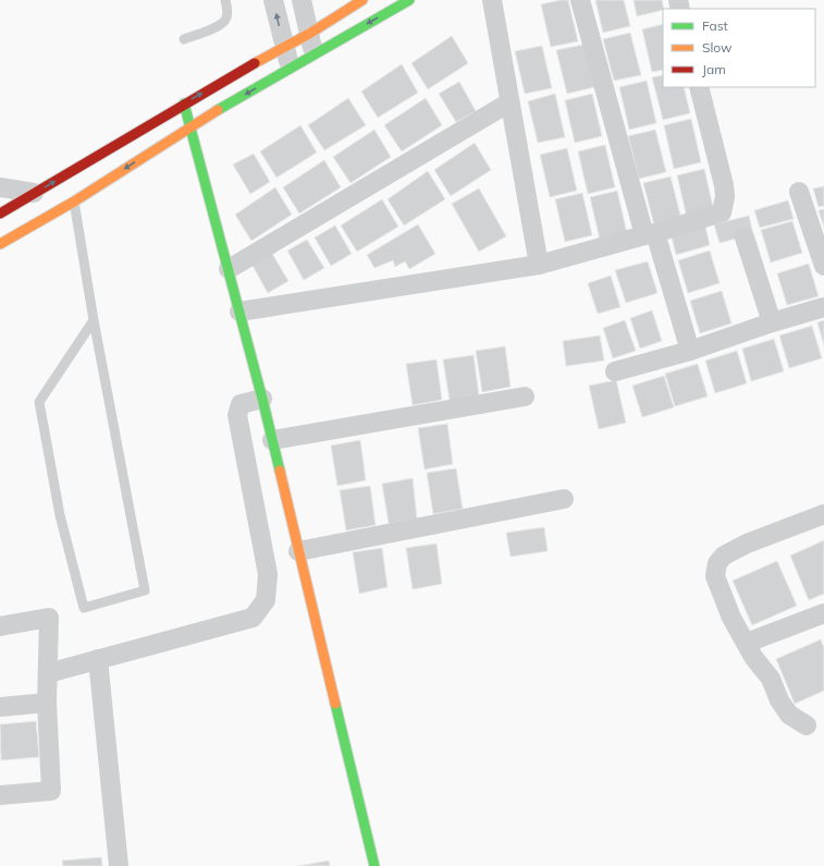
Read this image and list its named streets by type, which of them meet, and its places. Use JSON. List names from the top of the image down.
{
  "legend": ["Fast", "Slow", "Jam"]
}
